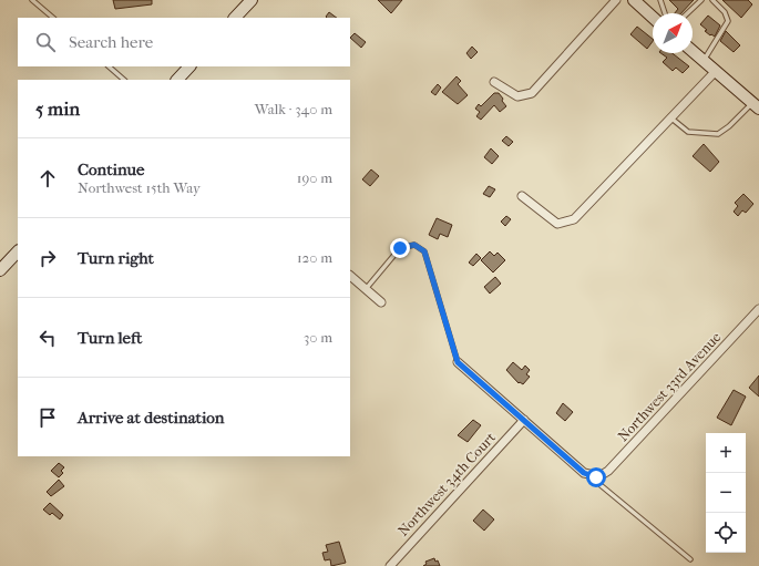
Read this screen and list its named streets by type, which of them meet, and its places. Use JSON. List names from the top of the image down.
{
  "streets": {
    "street": ["Northwest 33rd Avenue", "Northwest 34th Court"]
  },
  "north": "top right",
  "page": {
    "search": "Search here",
    "heading": ["5 min", "Walk · 340 m"],
    "list": [
      ["Continue", "Northwest 15th Way", "190 m"],
      ["Turn right", "120 m"],
      ["Turn left", "30 m"],
      "Arrive at destination"
    ],
    "map_buttons": ["+", "−"]
  }
}
